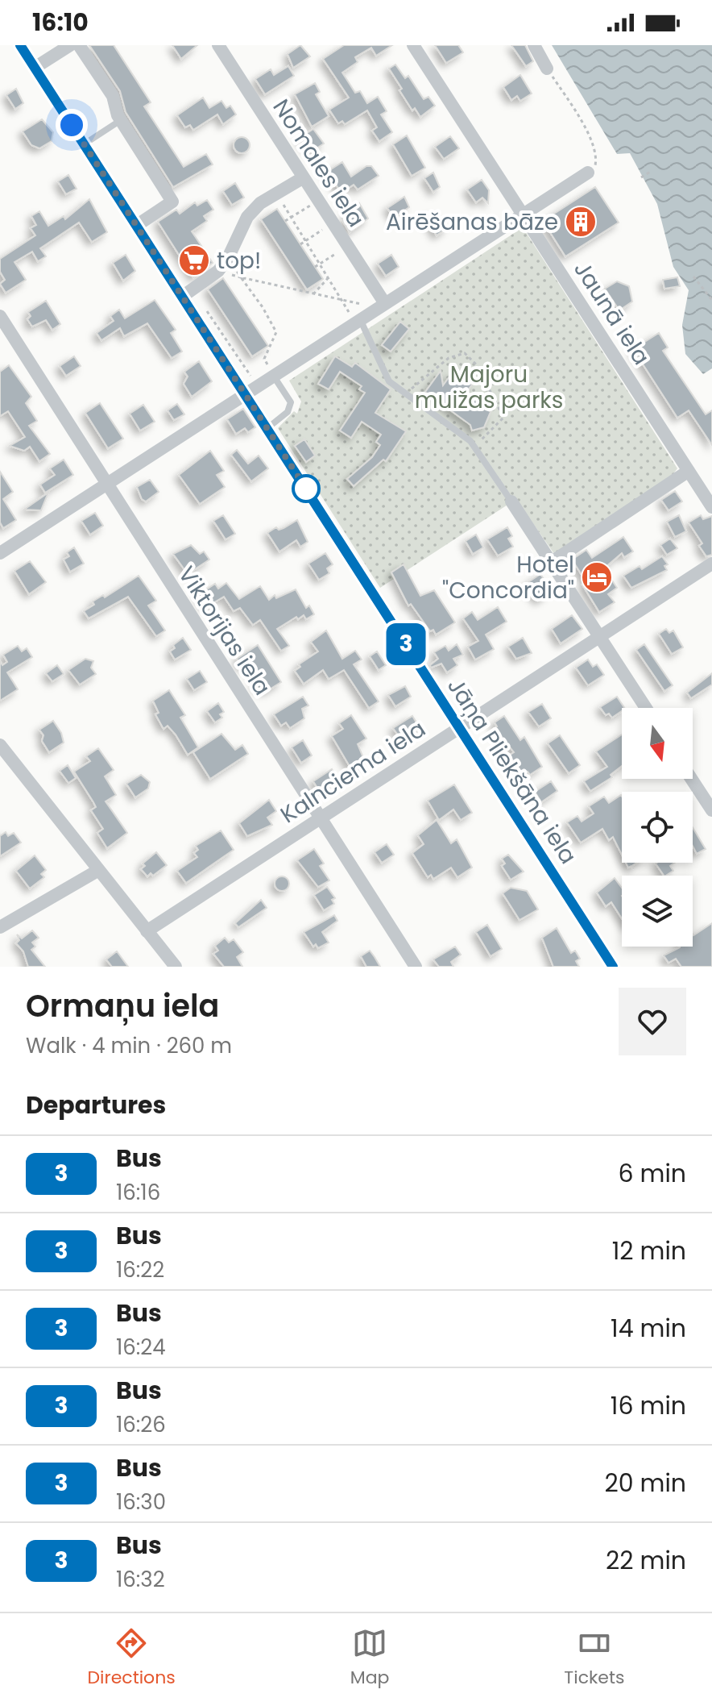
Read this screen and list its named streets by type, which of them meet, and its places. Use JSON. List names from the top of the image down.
{
  "streets": {
    "street": [
      "Nomales iela",
      "Jaunā iela",
      "Viktorijas iela",
      "Jāņa Pliekšāna iela",
      "Kalnciema iela"
    ]
  },
  "crossings": [
    ["Viktorijas iela", "Kalnciema iela"],
    ["Jāņa Pliekšāna iela", "Kalnciema iela"]
  ],
  "parks": ["Majoru muižas parks"],
  "places": {
    "building": ["Airēšanas bāze"],
    "supermarket": ["top!"],
    "hotel": ["Hotel \"Concordia\""]
  },
  "lines": ["bus line 3"],
  "north": "bottom",
  "page": {
    "status": "16:10",
    "on_map": "3",
    "heading": [
      ["Ormaņu iela", "Walk · 4 min · 260 m"],
      "Departures"
    ],
    "list": [
      {
        "mark": "3",
        "name": "Bus",
        "note": "16:16",
        "value": "6 min"
      },
      {
        "mark": "3",
        "name": "Bus",
        "note": "16:22",
        "value": "12 min"
      },
      {
        "mark": "3",
        "name": "Bus",
        "note": "16:24",
        "value": "14 min"
      },
      {
        "mark": "3",
        "name": "Bus",
        "note": "16:26",
        "value": "16 min"
      },
      {
        "mark": "3",
        "name": "Bus",
        "note": "16:30",
        "value": "20 min"
      },
      {
        "mark": "3",
        "name": "Bus",
        "note": "16:32",
        "value": "22 min"
      }
    ],
    "tabs": ["Directions", "Map", "Tickets"]
  }
}
